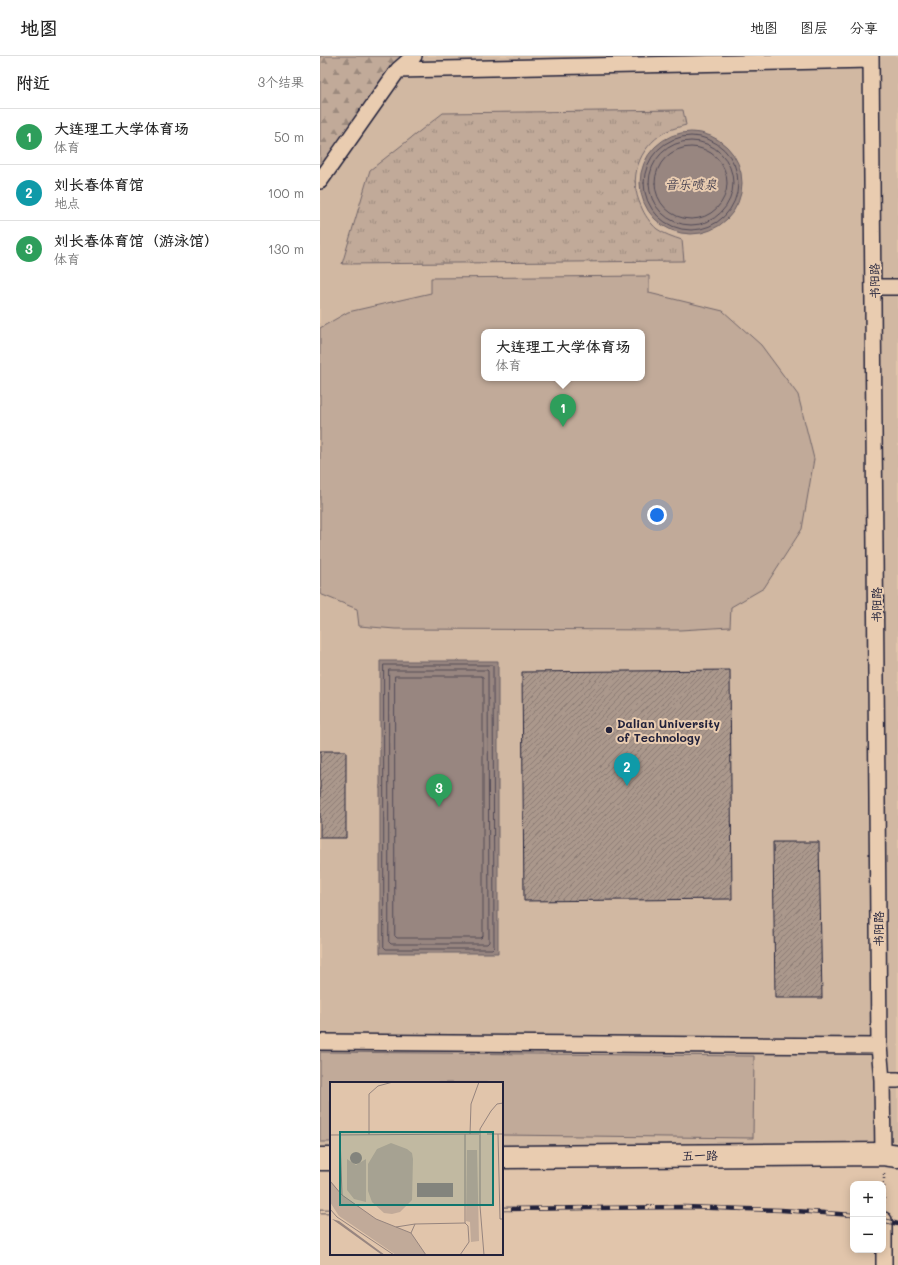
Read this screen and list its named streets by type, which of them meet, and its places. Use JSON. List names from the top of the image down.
{
  "streets": {
    "main road": ["五一路"],
    "street": ["书阳路"]
  },
  "crossings": [
    ["书阳路", "五一路"]
  ],
  "water": ["音乐喷泉"],
  "places": ["Dalian University of Technology"],
  "page": {
    "header": "地图",
    "nav": ["地图", "图层", "分享"],
    "heading": ["附近", "3个结果"],
    "list": [
      {
        "mark": "1",
        "name": "大连理工大学体育场",
        "note": "体育",
        "value": "50 m"
      },
      {
        "mark": "2",
        "name": "刘长春体育馆",
        "note": "地点",
        "value": "100 m"
      },
      {
        "mark": "3",
        "name": "刘长春体育馆（游泳馆）",
        "note": "体育",
        "value": "130 m"
      }
    ],
    "popup": ["大连理工大学体育场", "体育"],
    "pins": ["1", "2", "3"],
    "map_buttons": ["+", "−"]
  }
}
